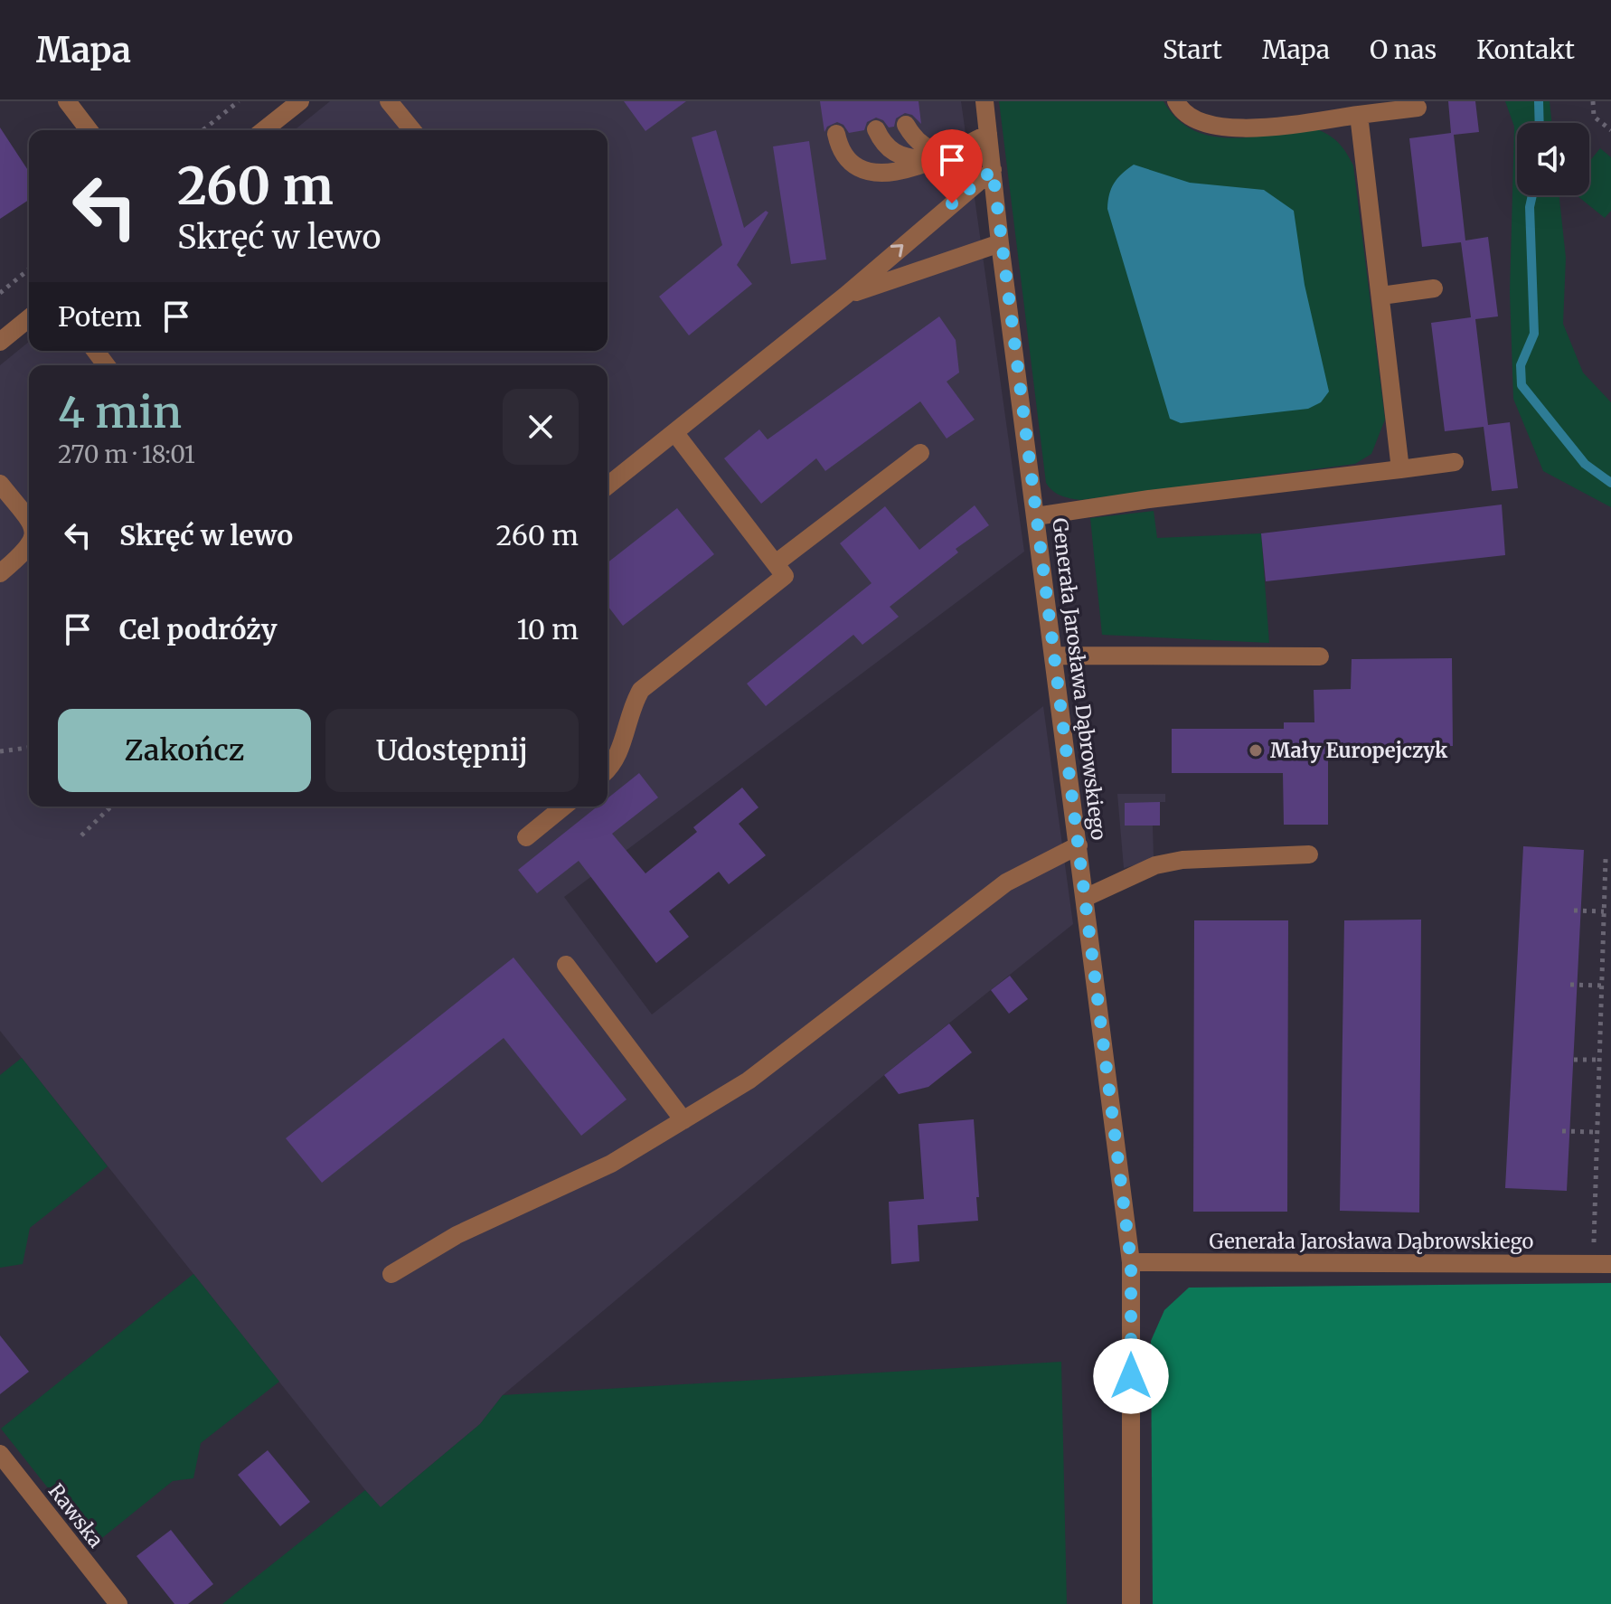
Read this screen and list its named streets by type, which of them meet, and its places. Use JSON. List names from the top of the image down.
{
  "streets": {
    "street": ["Generała Jarosława Dąbrowskiego", "Rawska"]
  },
  "places": ["Mały Europejczyk"],
  "page": {
    "header": "Mapa",
    "nav": [
      "Start",
      "Mapa",
      "O nas",
      "Kontakt"
    ],
    "turn": ["260 m", "Skręć w lewo"],
    "then": "Potem",
    "heading": ["4 min", "270 m · 18:01"],
    "list": [
      {
        "name": "Skręć w lewo",
        "value": "260 m"
      },
      {
        "name": "Cel podróży",
        "value": "10 m"
      }
    ],
    "buttons": ["Zakończ", "Udostępnij"]
  }
}
